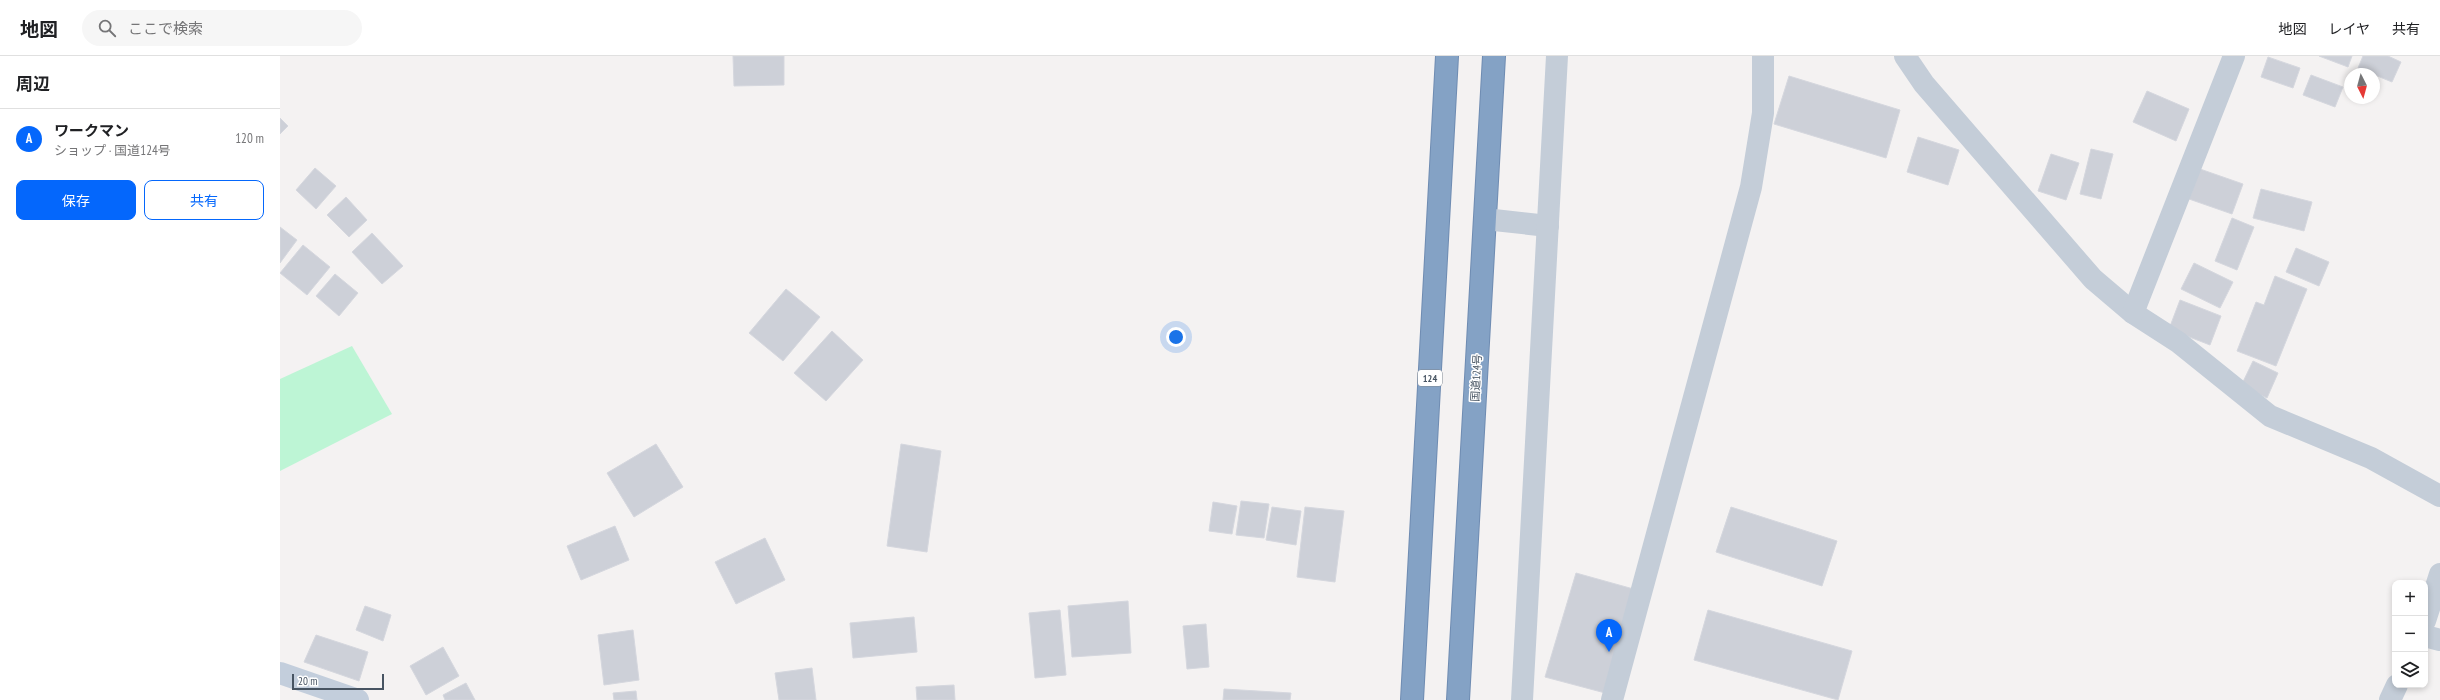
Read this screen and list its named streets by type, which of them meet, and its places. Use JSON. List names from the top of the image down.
{
  "streets": {
    "highway": ["124", "国道124号"]
  },
  "scale_bar": "20 m",
  "north": "bottom",
  "page": {
    "header": "地図",
    "search": "ここで検索",
    "nav": ["地図", "レイヤ", "共有"],
    "heading": "周辺",
    "list": [
      {
        "mark": "A",
        "name": "ワークマン",
        "note": "ショップ · 国道124号",
        "value": "120 m"
      }
    ],
    "buttons": ["保存", "共有"],
    "map_buttons": ["+", "−"],
    "pins": "A",
    "scale": "20 m"
  }
}
